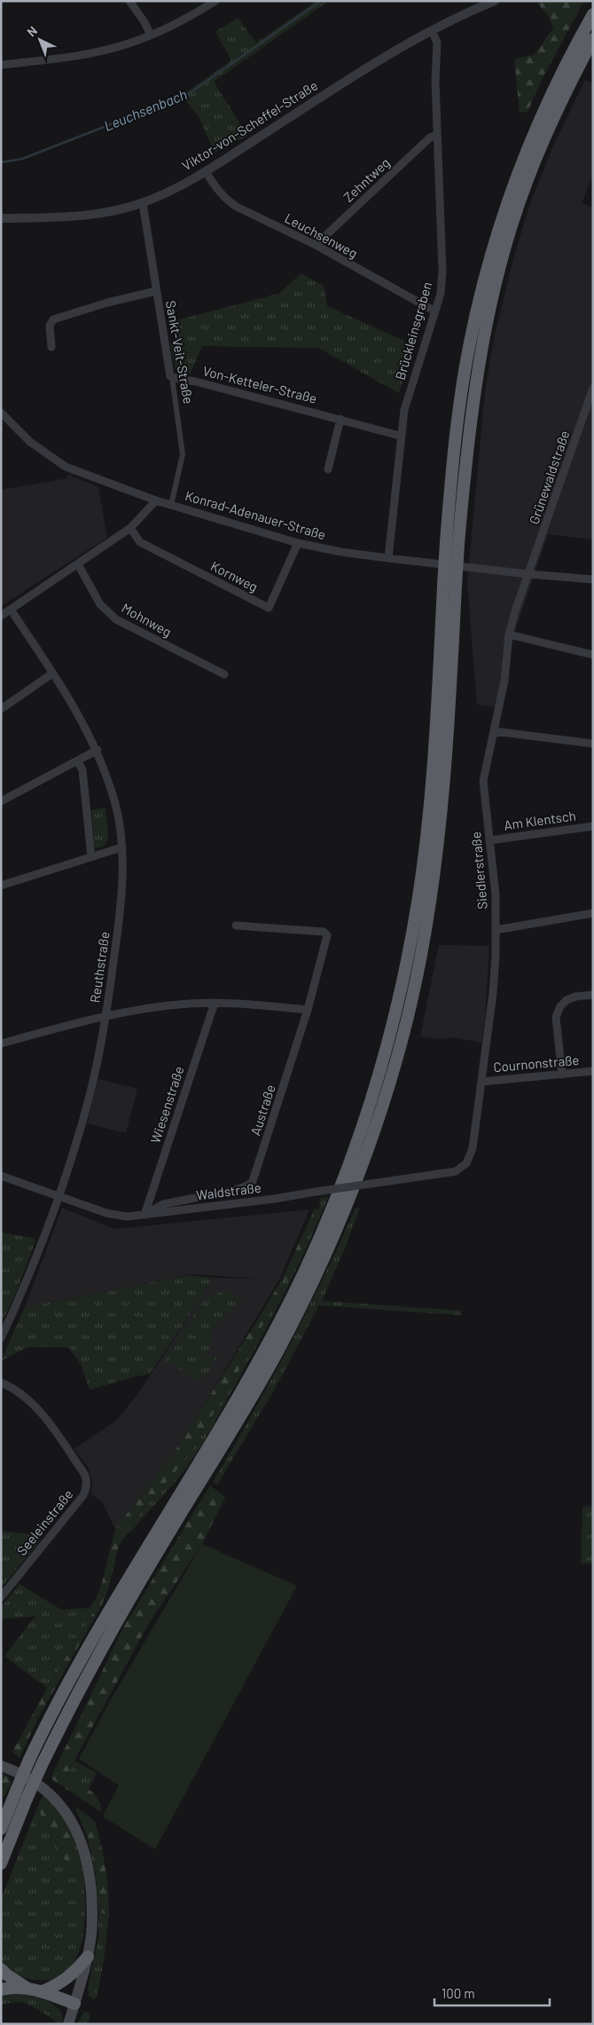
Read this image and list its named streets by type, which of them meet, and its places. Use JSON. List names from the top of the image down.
{
  "streets": {
    "street": [
      "Viktor-von-Scheffel-Straße",
      "Zehntweg",
      "Leuchsenweg",
      "Brückleinsgraben",
      "Sankt-Veit-Straße",
      "Von-Ketteler-Straße",
      "Grünewaldstraße",
      "Konrad-Adenauer-Straße",
      "Kornweg",
      "Mohnweg",
      "Am Klentsch",
      "Siedlerstraße",
      "Reuthstraße",
      "Cournonstraße",
      "Wiesenstraße",
      "Austraße",
      "Waldstraße",
      "Seeleinstraße"
    ]
  },
  "crossings": [
    ["Viktor-von-Scheffel-Straße", "Leuchsenweg"],
    ["Viktor-von-Scheffel-Straße", "Brückleinsgraben"],
    ["Viktor-von-Scheffel-Straße", "Sankt-Veit-Straße"],
    ["Zehntweg", "Leuchsenweg"],
    ["Zehntweg", "Brückleinsgraben"],
    ["Leuchsenweg", "Brückleinsgraben"],
    ["Brückleinsgraben", "Von-Ketteler-Straße"],
    ["Brückleinsgraben", "Konrad-Adenauer-Straße"],
    ["Sankt-Veit-Straße", "Von-Ketteler-Straße"],
    ["Sankt-Veit-Straße", "Konrad-Adenauer-Straße"],
    ["Grünewaldstraße", "Konrad-Adenauer-Straße"],
    ["Grünewaldstraße", "Siedlerstraße"],
    ["Konrad-Adenauer-Straße", "Kornweg"],
    ["Konrad-Adenauer-Straße", "Siedlerstraße"],
    ["Am Klentsch", "Siedlerstraße"],
    ["Siedlerstraße", "Cournonstraße"],
    ["Siedlerstraße", "Waldstraße"],
    ["Reuthstraße", "Waldstraße"],
    ["Wiesenstraße", "Austraße"],
    ["Wiesenstraße", "Waldstraße"],
    ["Austraße", "Waldstraße"]
  ],
  "water": ["Leuchsenbach"],
  "scale_bar": "100 m",
  "north": "top left"
}
